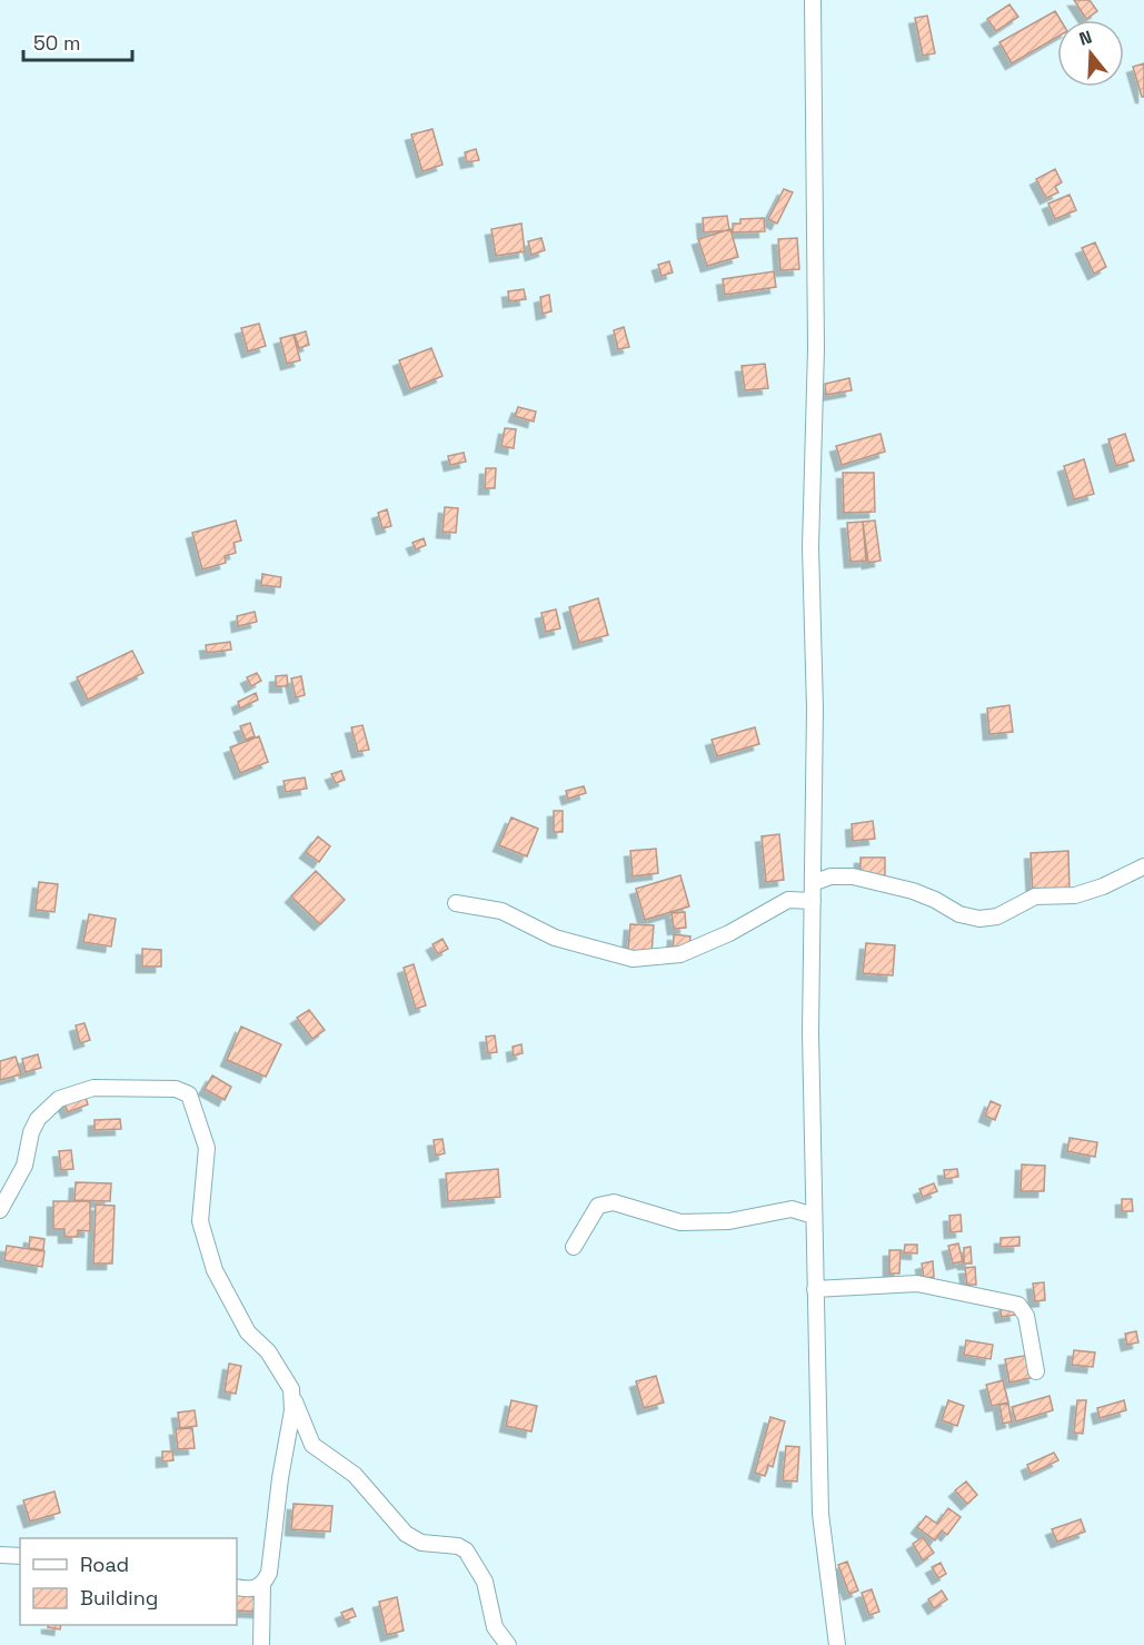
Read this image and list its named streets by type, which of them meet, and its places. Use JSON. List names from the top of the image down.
{
  "legend": ["Road", "Building"],
  "scale_bar": "50 m",
  "north": "top"
}
